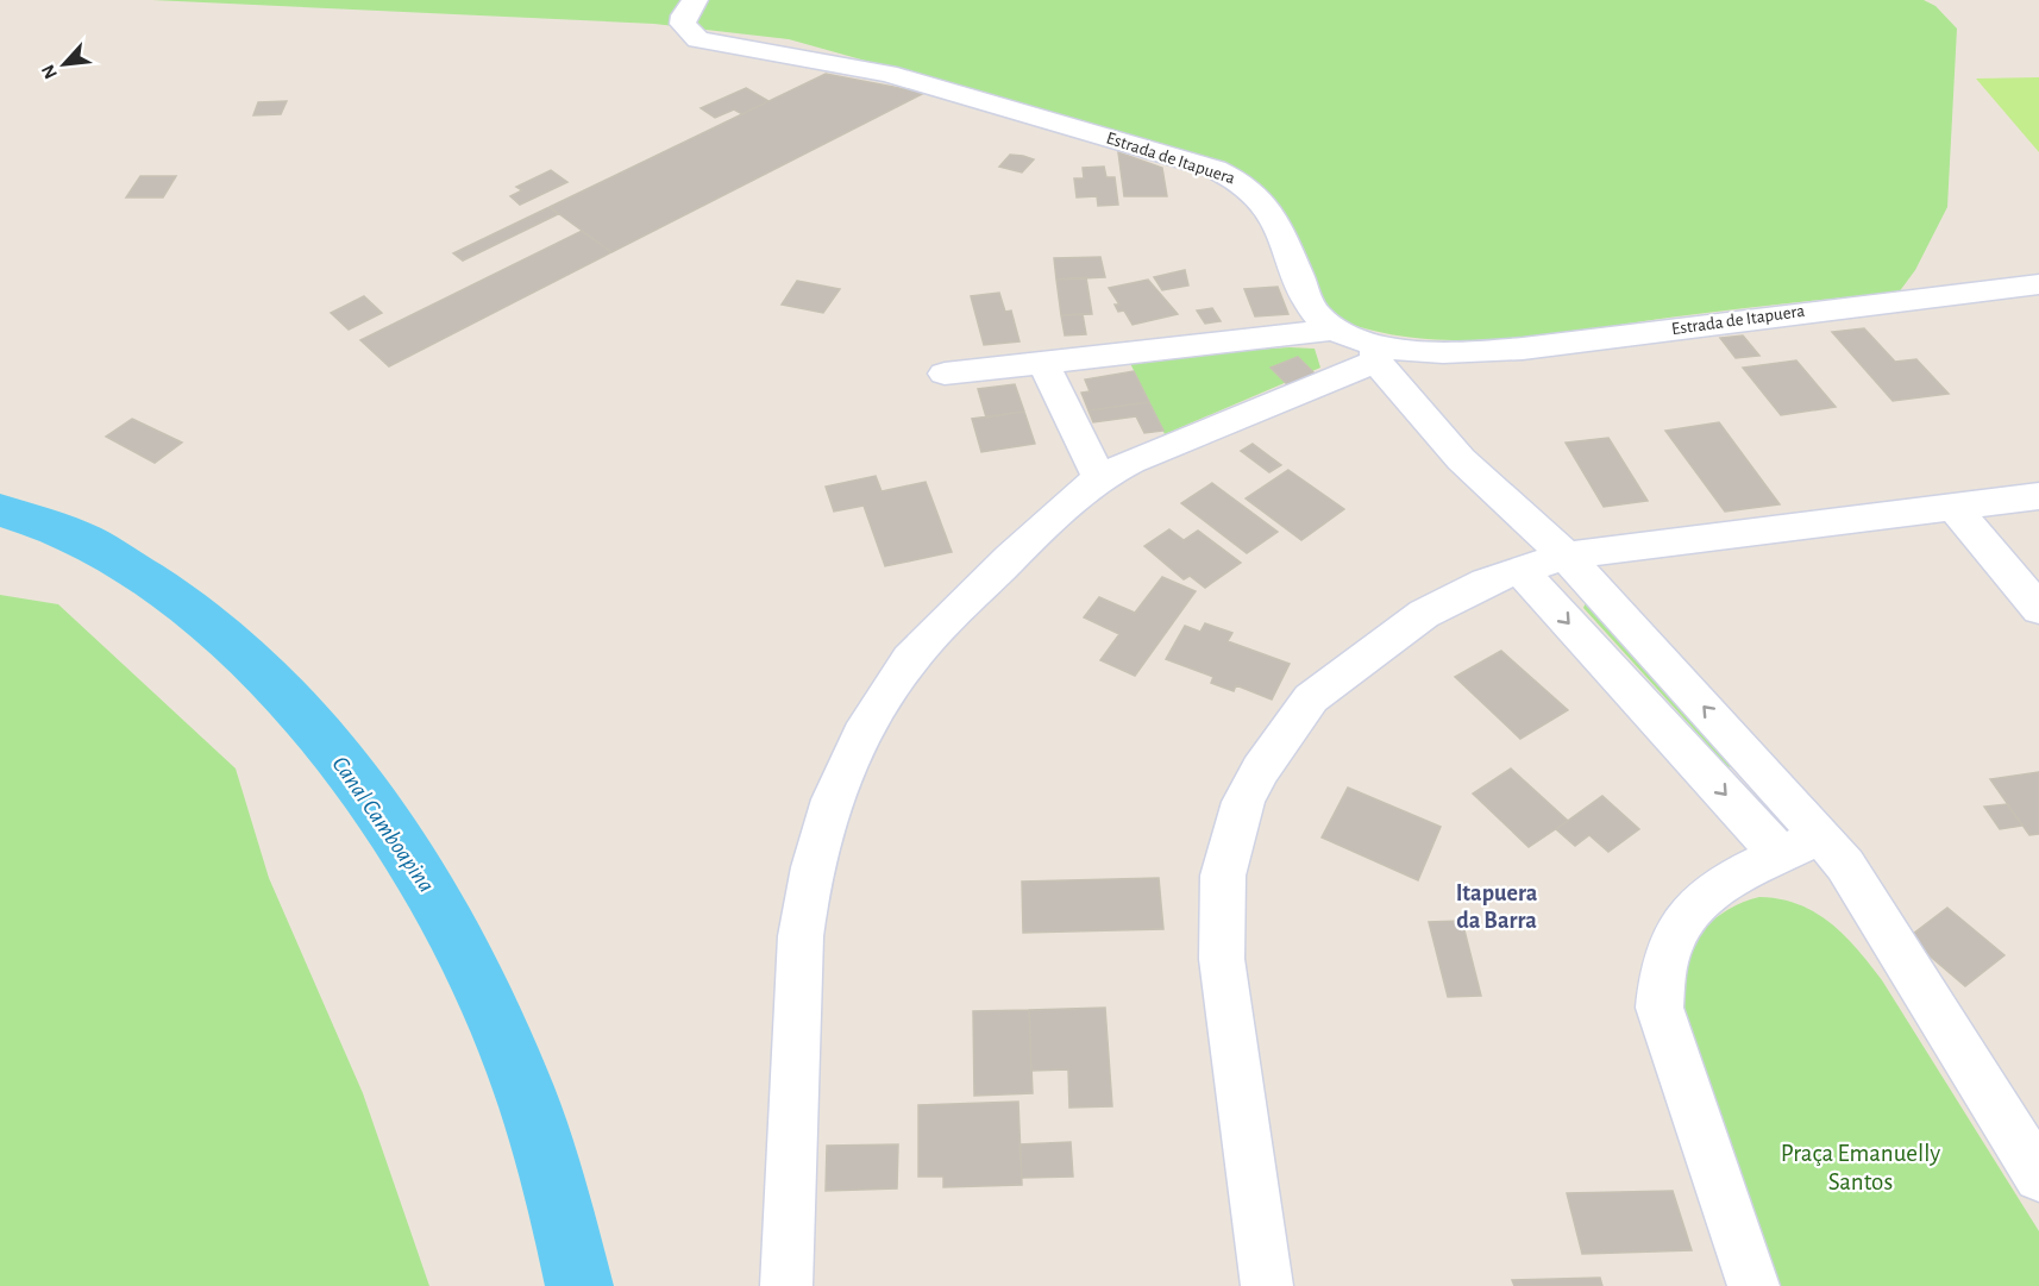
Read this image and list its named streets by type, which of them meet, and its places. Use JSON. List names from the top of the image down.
{
  "streets": {
    "street": ["Estrada de Itapuera"]
  },
  "districts": ["Itapuera da Barra"],
  "water": ["Canal Camboapina"],
  "parks": ["Praça Emanuelly Santos"],
  "north": "bottom left"
}
